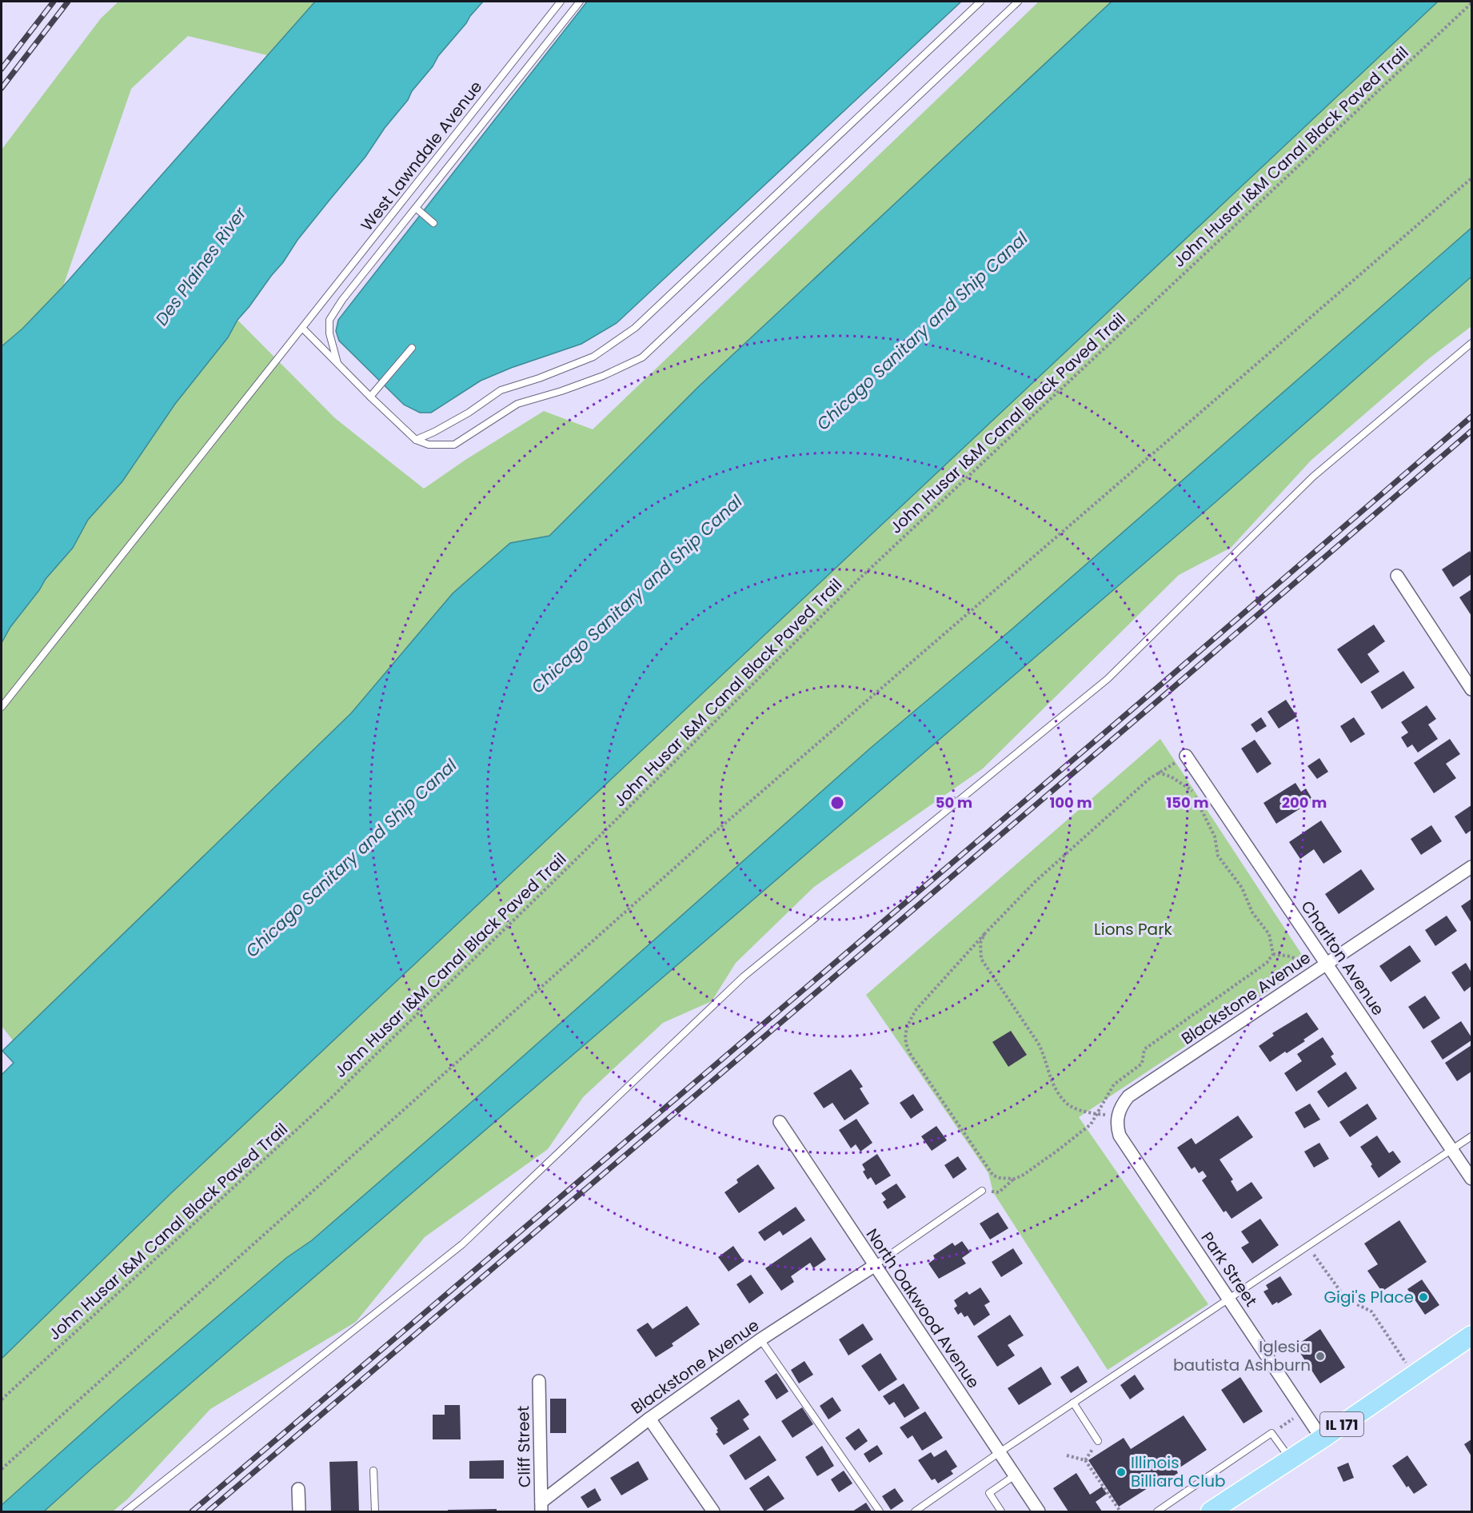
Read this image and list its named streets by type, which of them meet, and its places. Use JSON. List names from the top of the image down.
{
  "streets": {
    "main road": ["IL 171"],
    "street": [
      "Charlton Avenue",
      "Blackstone Avenue",
      "Park Street",
      "North Oakwood Avenue",
      "Cliff Street"
    ],
    "lane": ["West Lawndale Avenue"],
    "path": ["John Husar I&M Canal Black Paved Trail"]
  },
  "crossings": [
    ["Charlton Avenue", "Blackstone Avenue"],
    ["Blackstone Avenue", "Park Street"],
    ["Blackstone Avenue", "North Oakwood Avenue"],
    ["Blackstone Avenue", "Cliff Street"],
    ["Park Street", "IL 171"]
  ],
  "water": ["Des Plaines River", "Chicago Sanitary and Ship Canal"],
  "parks": ["Lions Park"],
  "places": ["Gigi's Place", "Iglesia bautista Ashburn", "Illinois Billiard Club"],
  "rings": [
    "50 m",
    "100 m",
    "150 m",
    "200 m"
  ]
}
